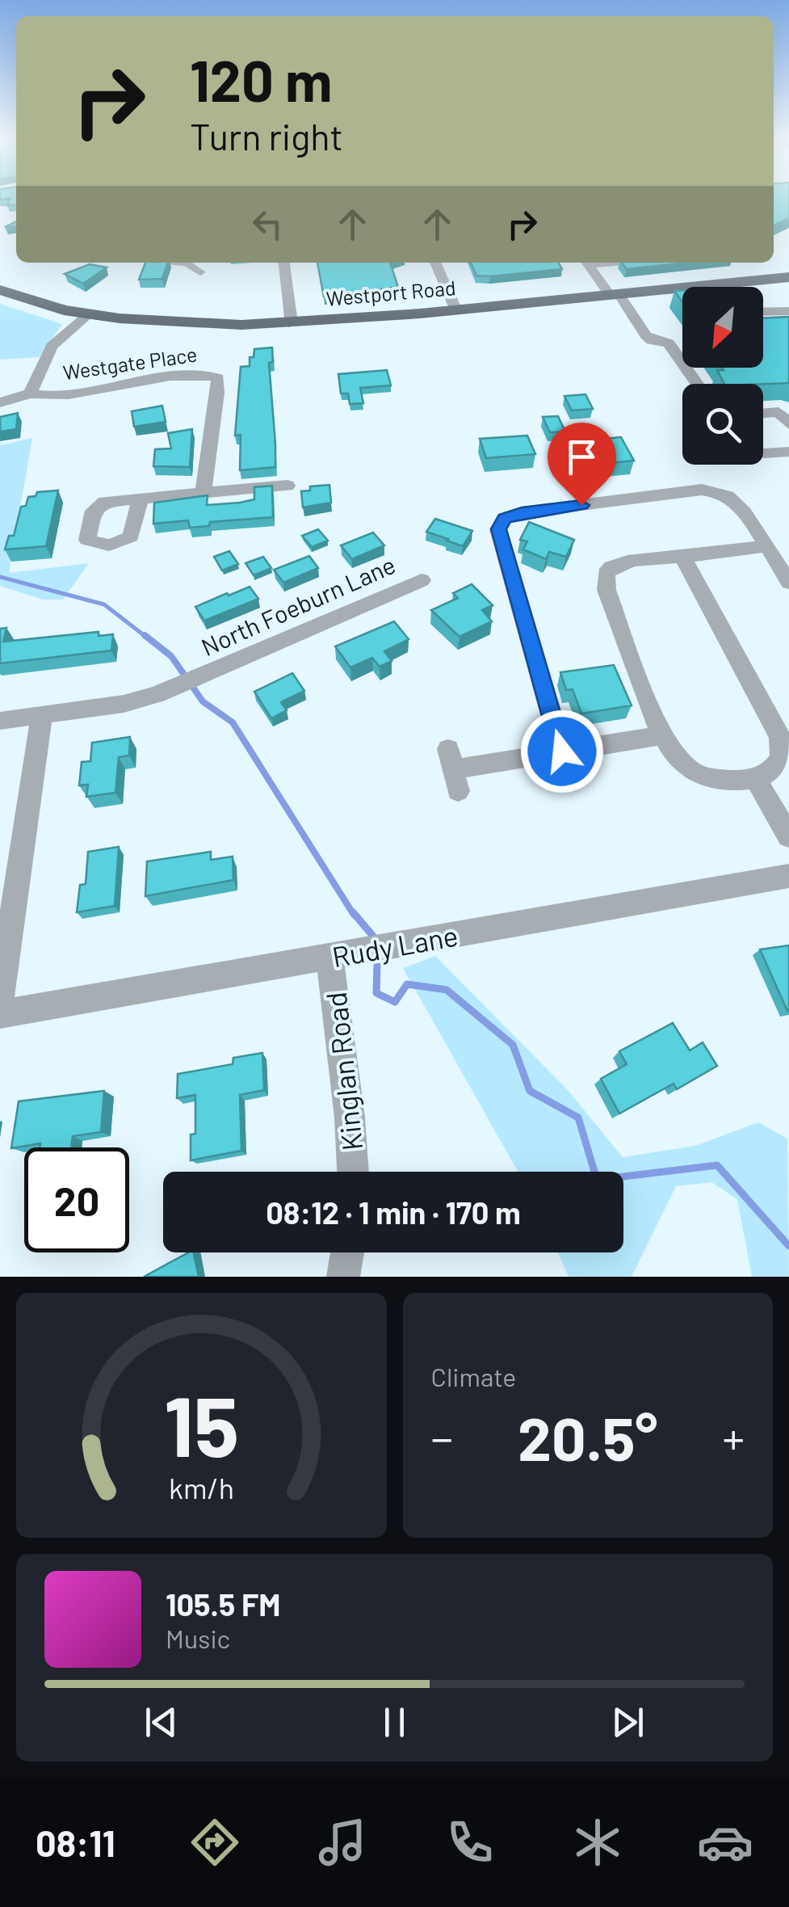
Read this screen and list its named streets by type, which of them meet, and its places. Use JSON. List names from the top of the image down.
{
  "streets": {
    "main road": ["Westport Road"],
    "street": [
      "Westgate Place",
      "North Foeburn Lane",
      "Rudy Lane",
      "Kinglan Road"
    ]
  },
  "crossings": [
    ["Rudy Lane", "Kinglan Road"]
  ],
  "north": "bottom left",
  "page": {
    "turn": ["120 m", "Turn right"],
    "limit": "20",
    "trip": "08:12 · 1 min · 170 m",
    "tile": "Climate",
    "heat": ["−", "20.5°", "+"],
    "song": ["105.5 FM", "Music"],
    "tabs": "08:11",
    "gauge": ["15", "km/h"]
  }
}
